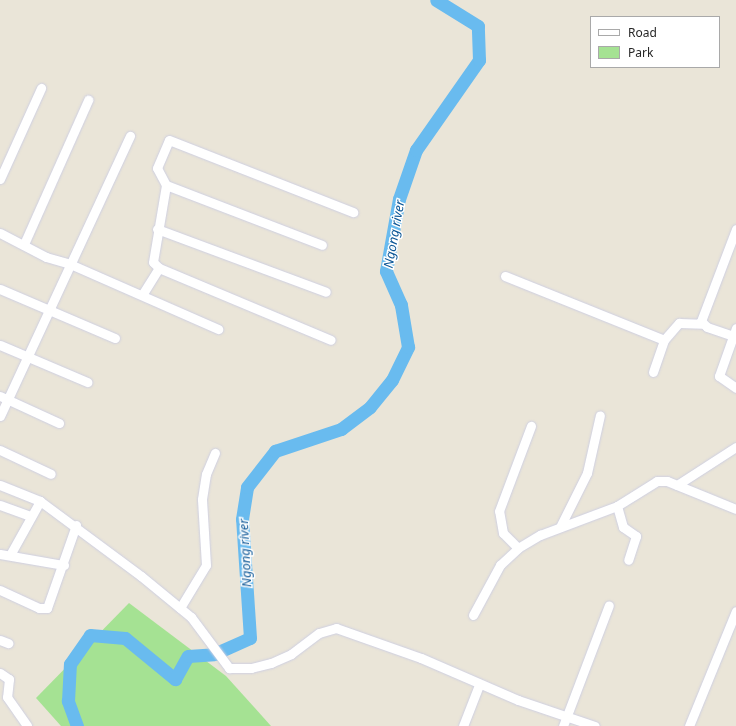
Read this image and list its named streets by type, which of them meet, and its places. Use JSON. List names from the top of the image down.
{
  "water": ["Ngong river"],
  "legend": ["Road", "Park"]
}
